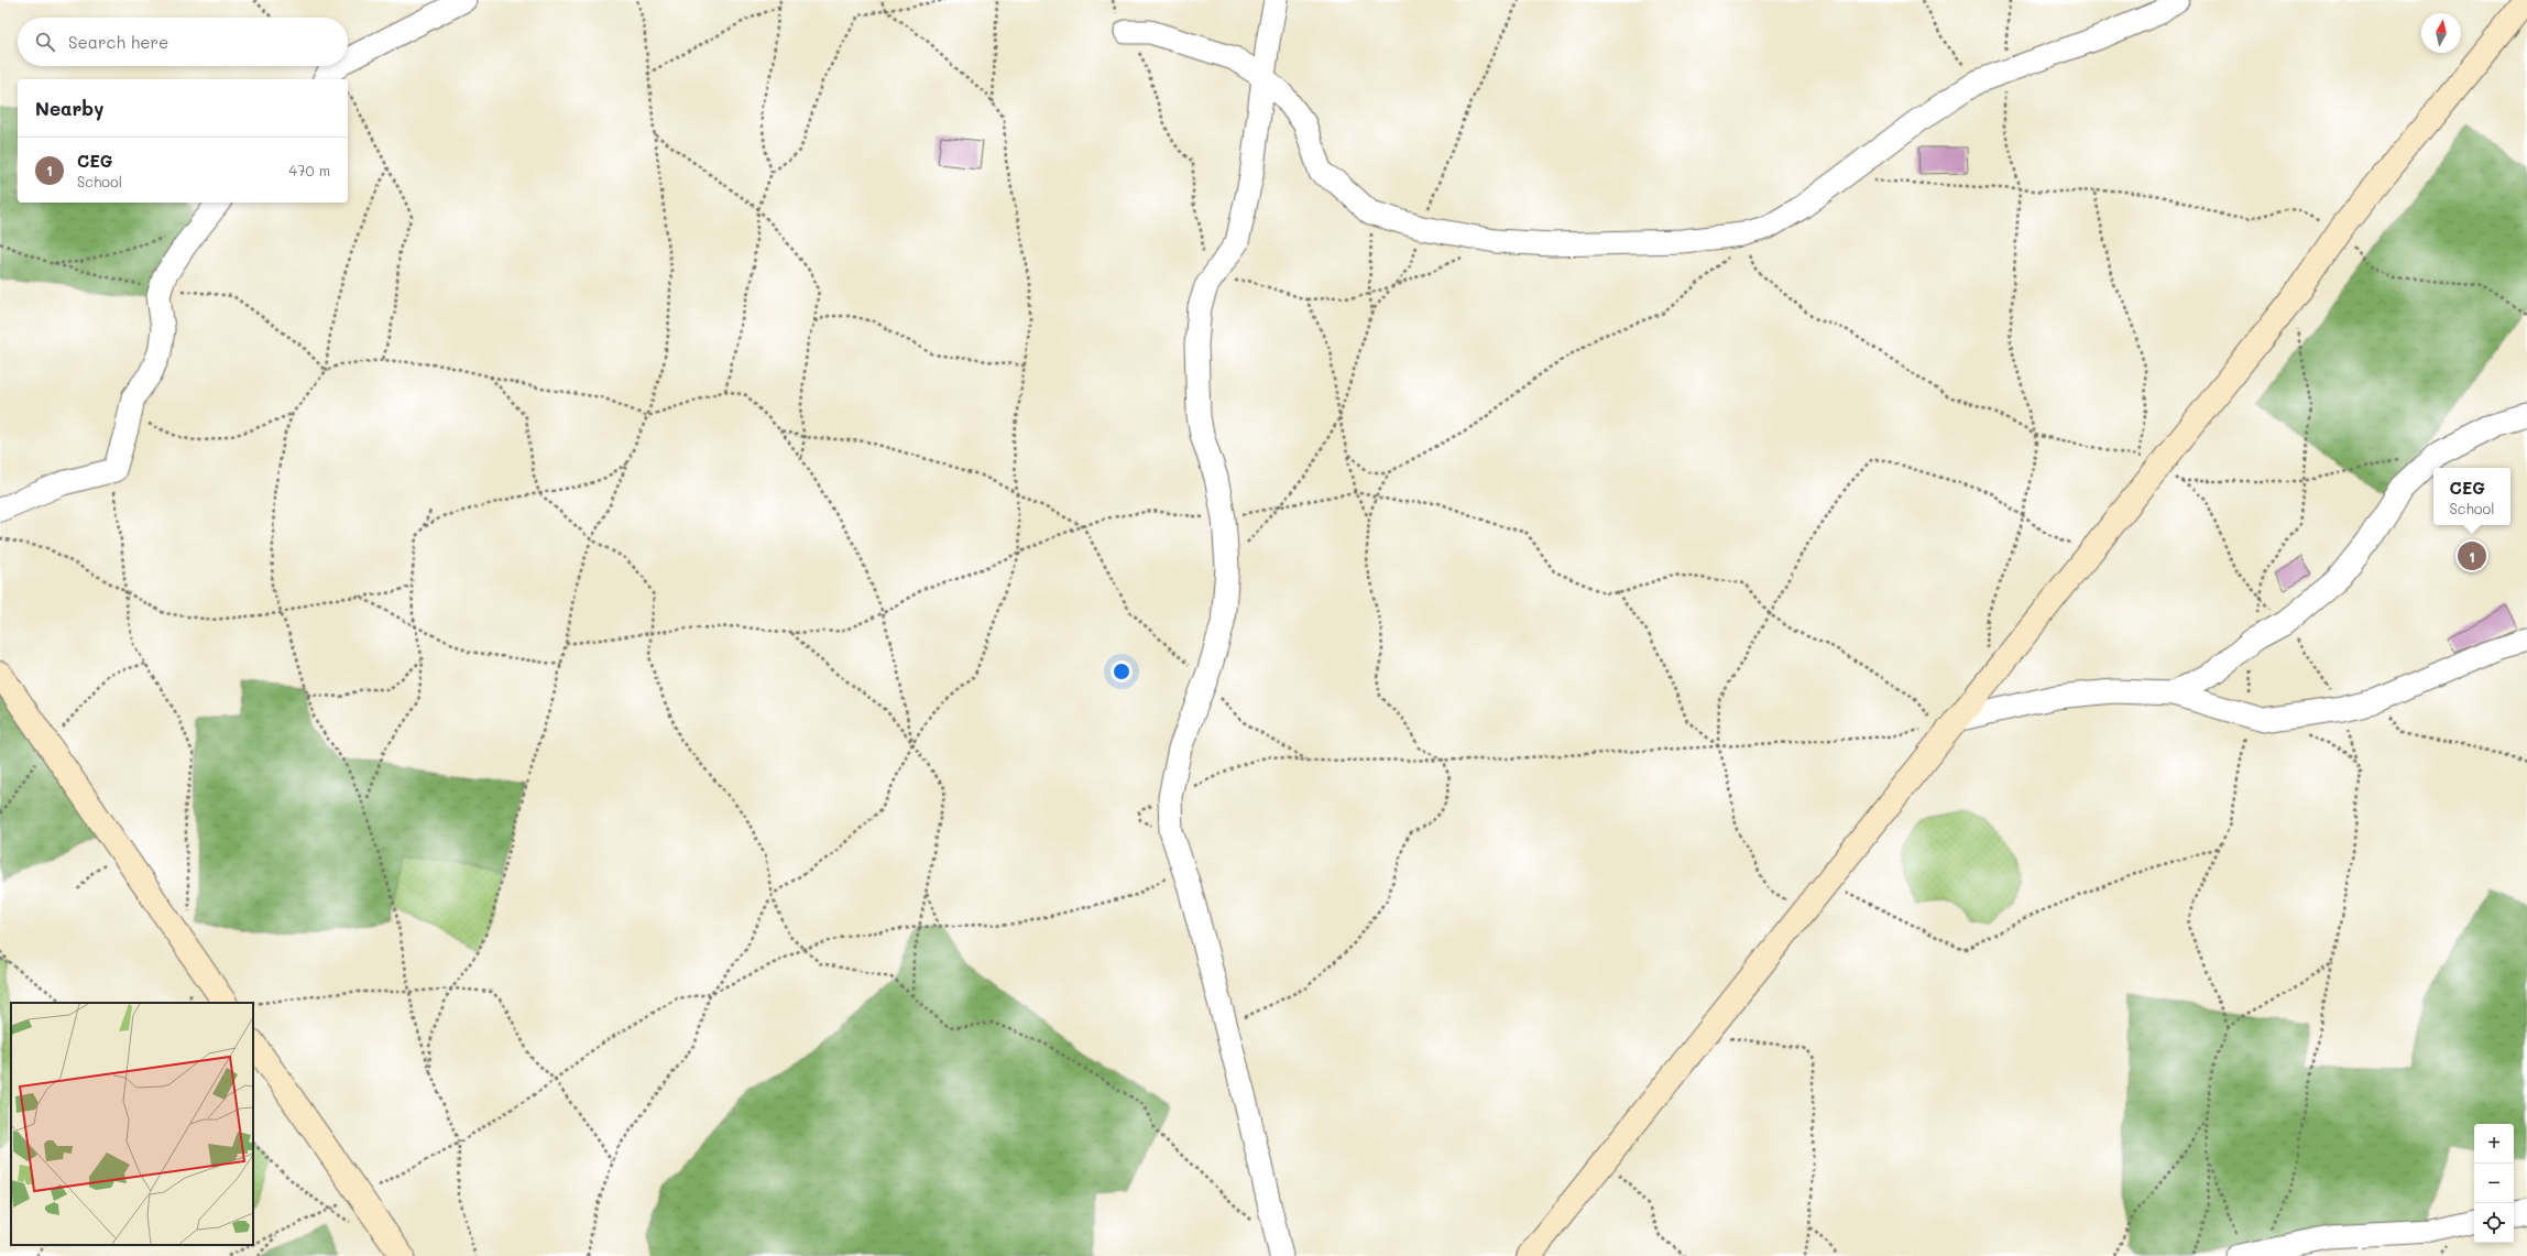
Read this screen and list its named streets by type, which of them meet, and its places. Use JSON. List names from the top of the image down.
{
  "north": "top",
  "page": {
    "search": "Search here",
    "heading": "Nearby",
    "list": [
      {
        "mark": "1",
        "name": "CEG",
        "note": "School",
        "value": "470 m"
      }
    ],
    "popup": ["CEG", "School"],
    "pins": "1",
    "map_buttons": ["+", "−"]
  }
}
